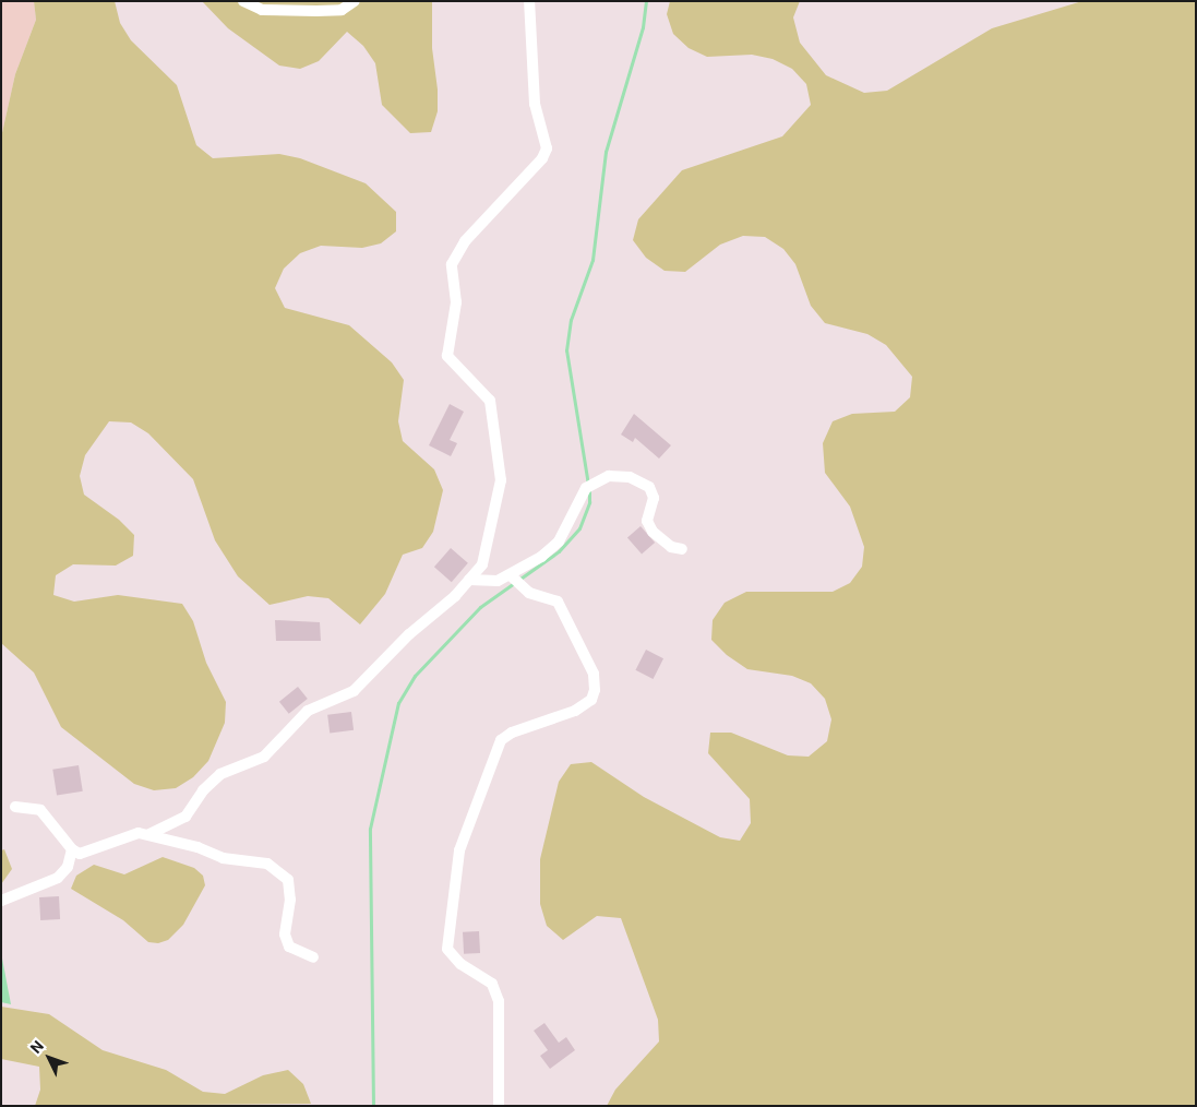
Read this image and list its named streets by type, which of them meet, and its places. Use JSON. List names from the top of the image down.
{
  "north": "top left"
}
